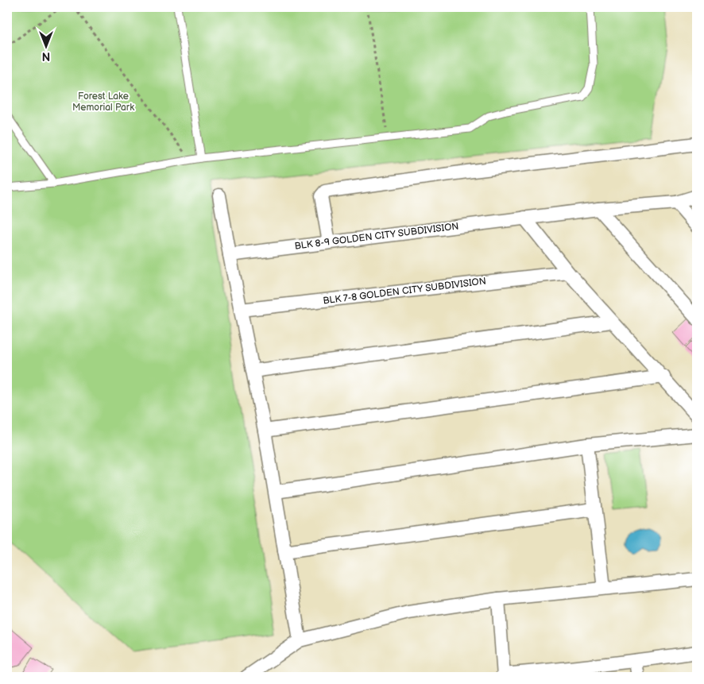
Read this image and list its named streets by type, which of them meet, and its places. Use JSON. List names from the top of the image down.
{
  "streets": {
    "street": ["BLK 8-9 GOLDEN CITY SUBDIVISION", "BLK 7-8 GOLDEN CITY SUBDIVISION"]
  },
  "parks": ["Forest Lake Memorial Park"],
  "north": "bottom"
}
